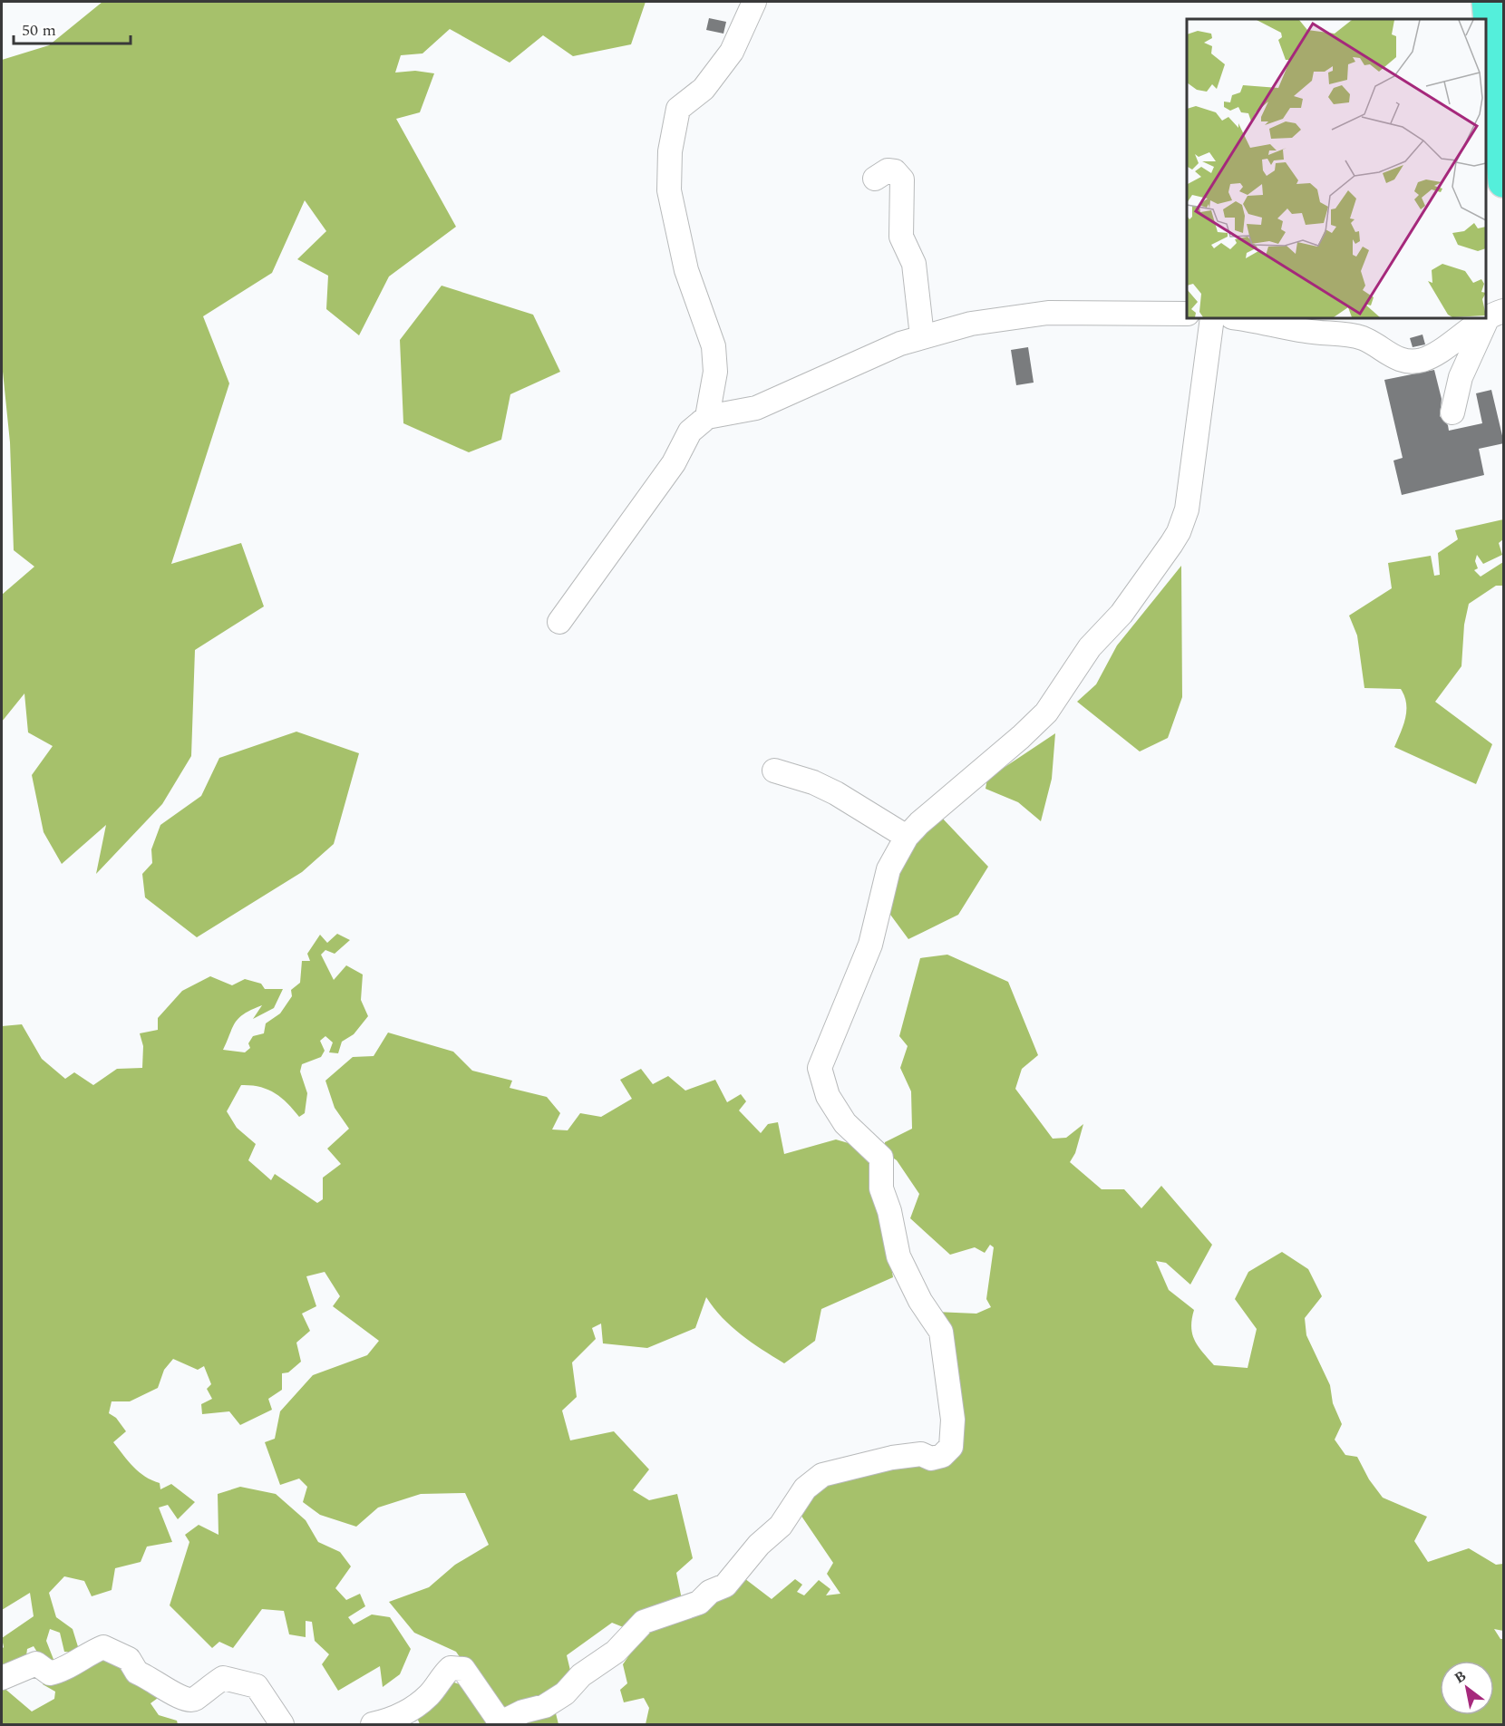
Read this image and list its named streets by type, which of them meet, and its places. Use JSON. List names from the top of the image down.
{
  "scale_bar": "50 m",
  "north": "top left"
}
